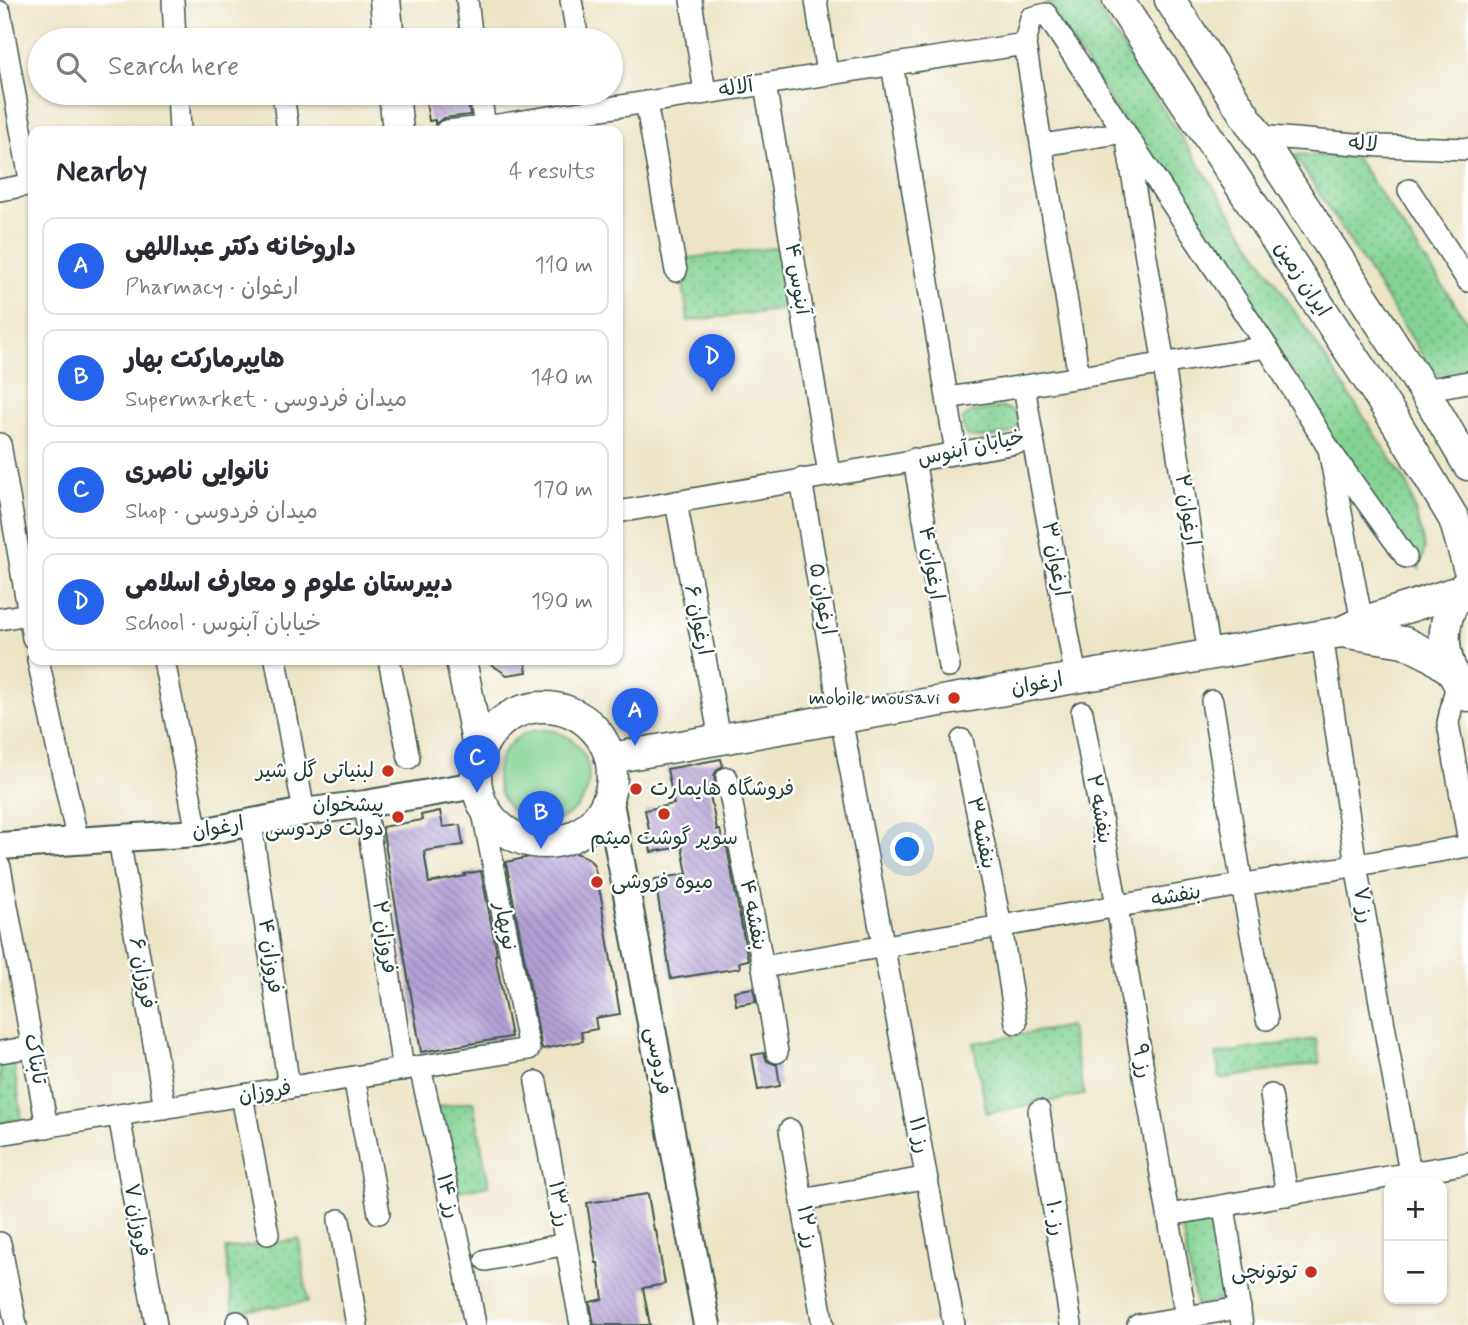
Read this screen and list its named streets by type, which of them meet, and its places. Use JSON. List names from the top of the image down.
{
  "streets": {
    "main road": ["ایران زمین", "ارغوان"],
    "street": [
      "آلاله",
      "لاله",
      "آبنوس ۴",
      "خیابان آبنوس",
      "ارغوان ۲",
      "ارغوان ۳",
      "ارغوان ۴",
      "ارغوان ۵",
      "ارغوان ۶",
      "بنفشه ۲",
      "بنفشه ۳",
      "بنفشه",
      "رز ۷",
      "بنفشه ۴",
      "نوبهار",
      "فروزان ۲",
      "فروزان ۴",
      "فروزان ۶",
      "تابناک",
      "فردوسی",
      "رز ۹",
      "فروزان",
      "رز ۱۱",
      "رز ۱۴",
      "رز ۱۳",
      "رز ۱۰",
      "فروزان ۷",
      "رز ۱۲"
    ]
  },
  "crossings": [
    ["آلاله", "آبنوس ۴"],
    ["لاله", "ایران زمین"],
    ["آبنوس ۴", "خیابان آبنوس"],
    ["ایران زمین", "ارغوان"],
    ["خیابان آبنوس", "ارغوان ۳"],
    ["خیابان آبنوس", "ارغوان ۴"],
    ["خیابان آبنوس", "ارغوان ۵"],
    ["خیابان آبنوس", "ارغوان ۶"],
    ["ارغوان ۲", "ارغوان"],
    ["ارغوان ۳", "ارغوان"],
    ["ارغوان ۵", "ارغوان"],
    ["ارغوان ۶", "ارغوان"],
    ["ارغوان", "رز ۷"],
    ["ارغوان", "نوبهار"],
    ["ارغوان", "فروزان ۲"],
    ["ارغوان", "فروزان ۴"],
    ["ارغوان", "فروزان ۶"],
    ["ارغوان", "فردوسی"],
    ["بنفشه ۲", "بنفشه"],
    ["بنفشه ۲", "رز ۹"],
    ["بنفشه ۳", "بنفشه"],
    ["بنفشه", "رز ۷"],
    ["بنفشه", "بنفشه ۴"],
    ["بنفشه", "رز ۹"],
    ["بنفشه", "رز ۱۱"],
    ["نوبهار", "فردوسی"],
    ["نوبهار", "فروزان"],
    ["فروزان ۲", "فروزان"],
    ["فروزان ۲", "رز ۱۴"],
    ["فروزان ۴", "فروزان"],
    ["فروزان ۶", "فروزان"],
    ["تابناک", "فروزان"],
    ["فروزان", "رز ۱۴"],
    ["فروزان", "فروزان ۷"]
  ],
  "places": [
    "mobile mousavi",
    "لبنیاتی گل شیر",
    "فروشگاه هایمارت",
    "سوپر گوشت میثم",
    "پیشخوان دولت فردوسی",
    "میوه فروشی",
    "توتونچی"
  ],
  "page": {
    "search": "Search here",
    "heading": ["Nearby", "4 results"],
    "list": [
      {
        "mark": "A",
        "name": "داروخانه دکتر عبداللهی",
        "note": "Pharmacy · ارغوان",
        "value": "110 m"
      },
      {
        "mark": "B",
        "name": "هایپرمارکت بهار",
        "note": "Supermarket · میدان فردوسی",
        "value": "140 m"
      },
      {
        "mark": "C",
        "name": "نانوایی ناصری",
        "note": "Shop · میدان فردوسی",
        "value": "170 m"
      },
      {
        "mark": "D",
        "name": "دبیرستان علوم و معارف اسلامی",
        "note": "School · خیابان آبنوس",
        "value": "190 m"
      }
    ],
    "pins": [
      "D",
      "A",
      "C",
      "B"
    ],
    "map_buttons": ["+", "−"]
  }
}
